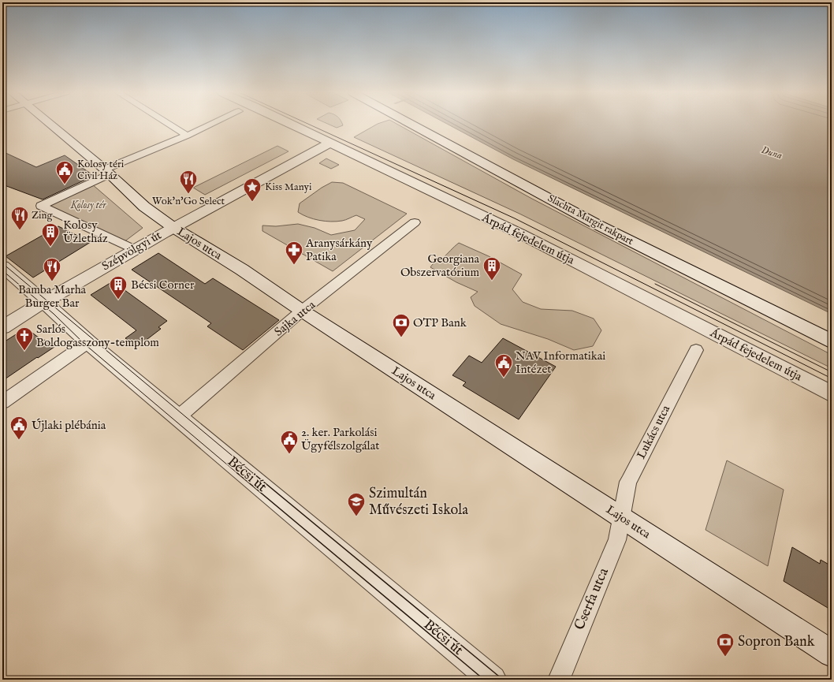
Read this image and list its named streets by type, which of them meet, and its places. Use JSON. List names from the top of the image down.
{
  "streets": {
    "street": [
      "Slachta Margit rakpart",
      "Árpád fejedelem útja",
      "Lajos utca",
      "Szépvölgyi út",
      "Sajka utca",
      "Lukács utca",
      "Bécsi út",
      "Cserfa utca"
    ]
  },
  "crossings": [
    ["Árpád fejedelem útja", "Szépvölgyi út"],
    ["Lajos utca", "Szépvölgyi út"],
    ["Lajos utca", "Sajka utca"],
    ["Lajos utca", "Lukács utca"],
    ["Lajos utca", "Cserfa utca"],
    ["Szépvölgyi út", "Bécsi út"],
    ["Sajka utca", "Bécsi út"],
    ["Lukács utca", "Cserfa utca"]
  ],
  "water": ["Duna"],
  "parks": ["Kolosy tér"],
  "places": {
    "public building": [
      "Kolosy téri Civil Ház",
      "NAV Informatikai Intézet",
      "Újlaki plébánia",
      "2. ker. Parkolási Ügyfélszolgálat"
    ],
    "restaurant": ["Wok'n'Go Select", "Zing", "Bamba Marha Burger Bar"],
    "place": ["Kiss Manyi"],
    "building": ["Kolosy Üzletház", "Georgiana Obszervatórium", "Bécsi Corner"],
    "pharmacy": ["Aranysárkány Patika"],
    "bank": ["OTP Bank", "Sopron Bank"],
    "church": ["Sarlós Boldogasszony-templom"],
    "school or university": ["Szimultán Művészeti Iskola"]
  }
}
